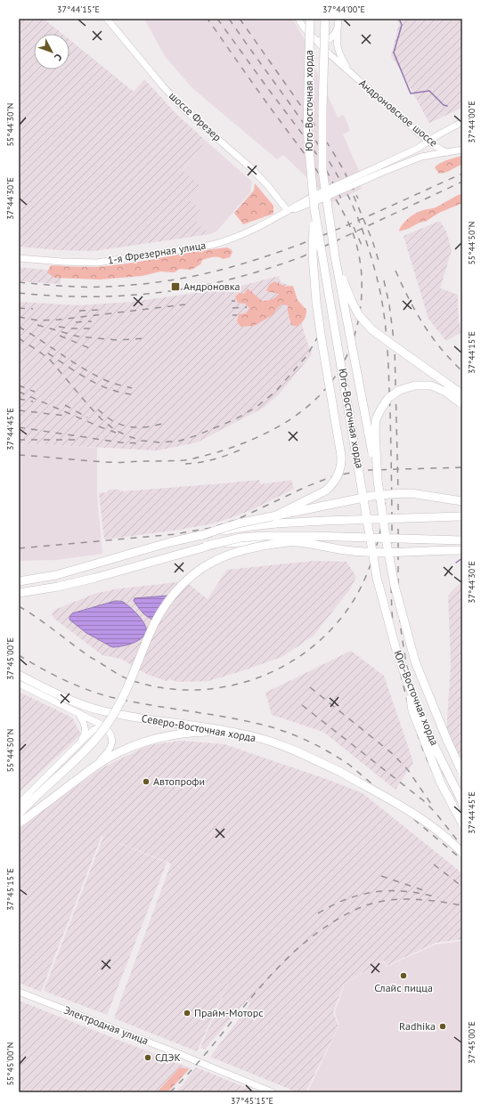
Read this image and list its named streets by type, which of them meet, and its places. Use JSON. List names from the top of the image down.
{
  "streets": {
    "main road": ["Юго-Восточная хорда", "Северо-Восточная хорда"],
    "street": [
      "Андроновское шоссе",
      "шоссе Фрезер",
      "1-я Фрезерная улица",
      "Электродная улица"
    ]
  },
  "crossings": [
    ["шоссе Фрезер", "1-я Фрезерная улица"]
  ],
  "places": {
    "transit": ["Андроновка"],
    "other": [
      "Автопрофи",
      "Слайс пицца",
      "Прайм-Моторс",
      "Radhika",
      "СДЭК"
    ]
  },
  "north": "bottom right",
  "coordinates": [
    "37°44'15\"E",
    "37°44'00\"E",
    "55°44'30\"N",
    "37°44'30\"E",
    "55°44'50\"N",
    "37°44'45\"E",
    "37°45'00\"E",
    "37°45'15\"E",
    "55°45'00\"N"
  ]
}
